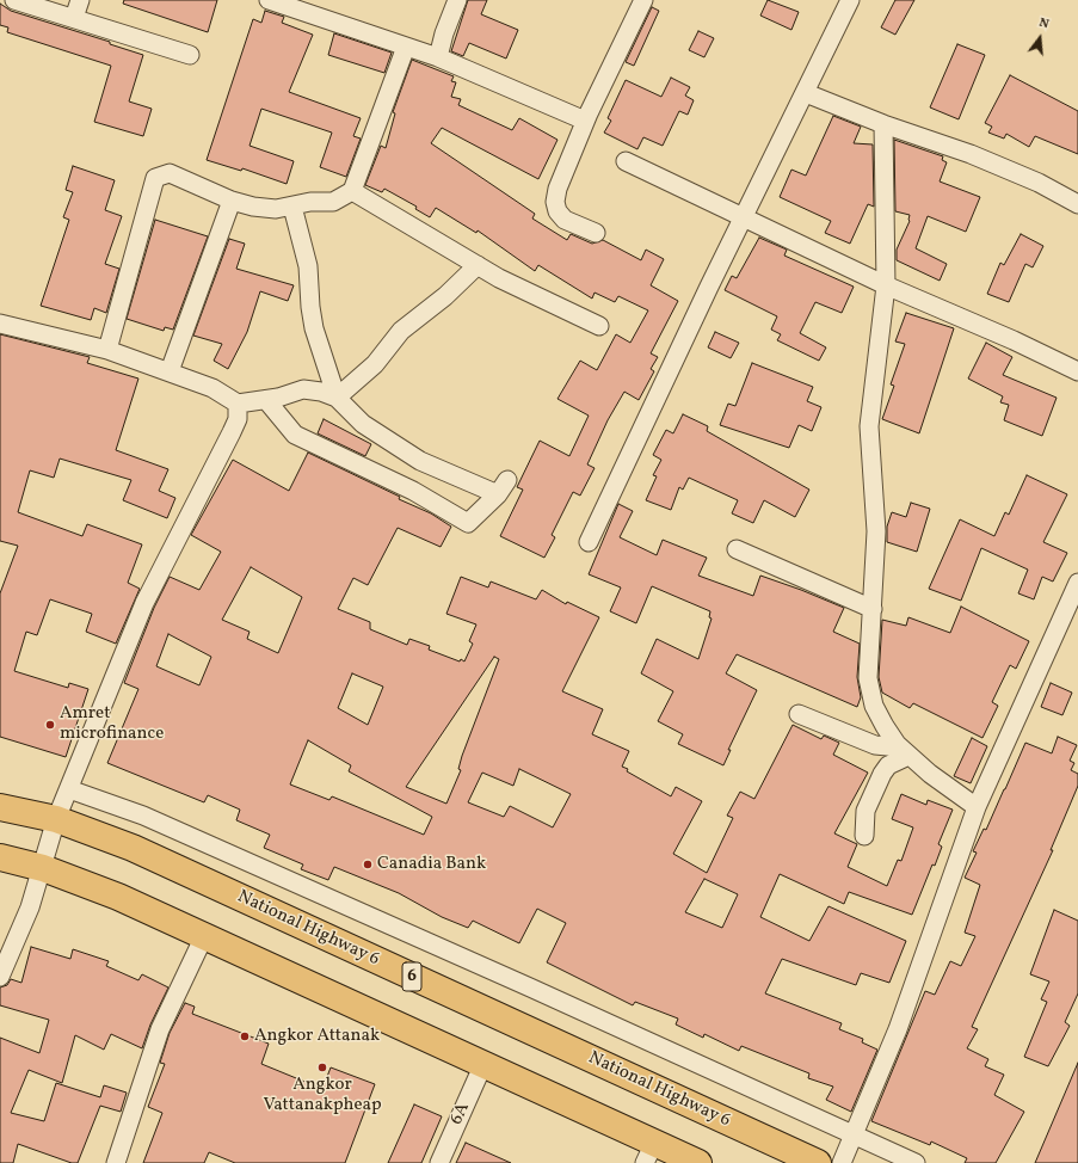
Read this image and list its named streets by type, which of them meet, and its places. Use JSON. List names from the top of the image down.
{
  "streets": {
    "main road": ["National Highway 6", "6"],
    "street": ["6A"]
  },
  "places": [
    "Amret microfinance",
    "Canadia Bank",
    "Angkor Attanak",
    "Angkor Vattanakpheap"
  ],
  "north": "top"
}
